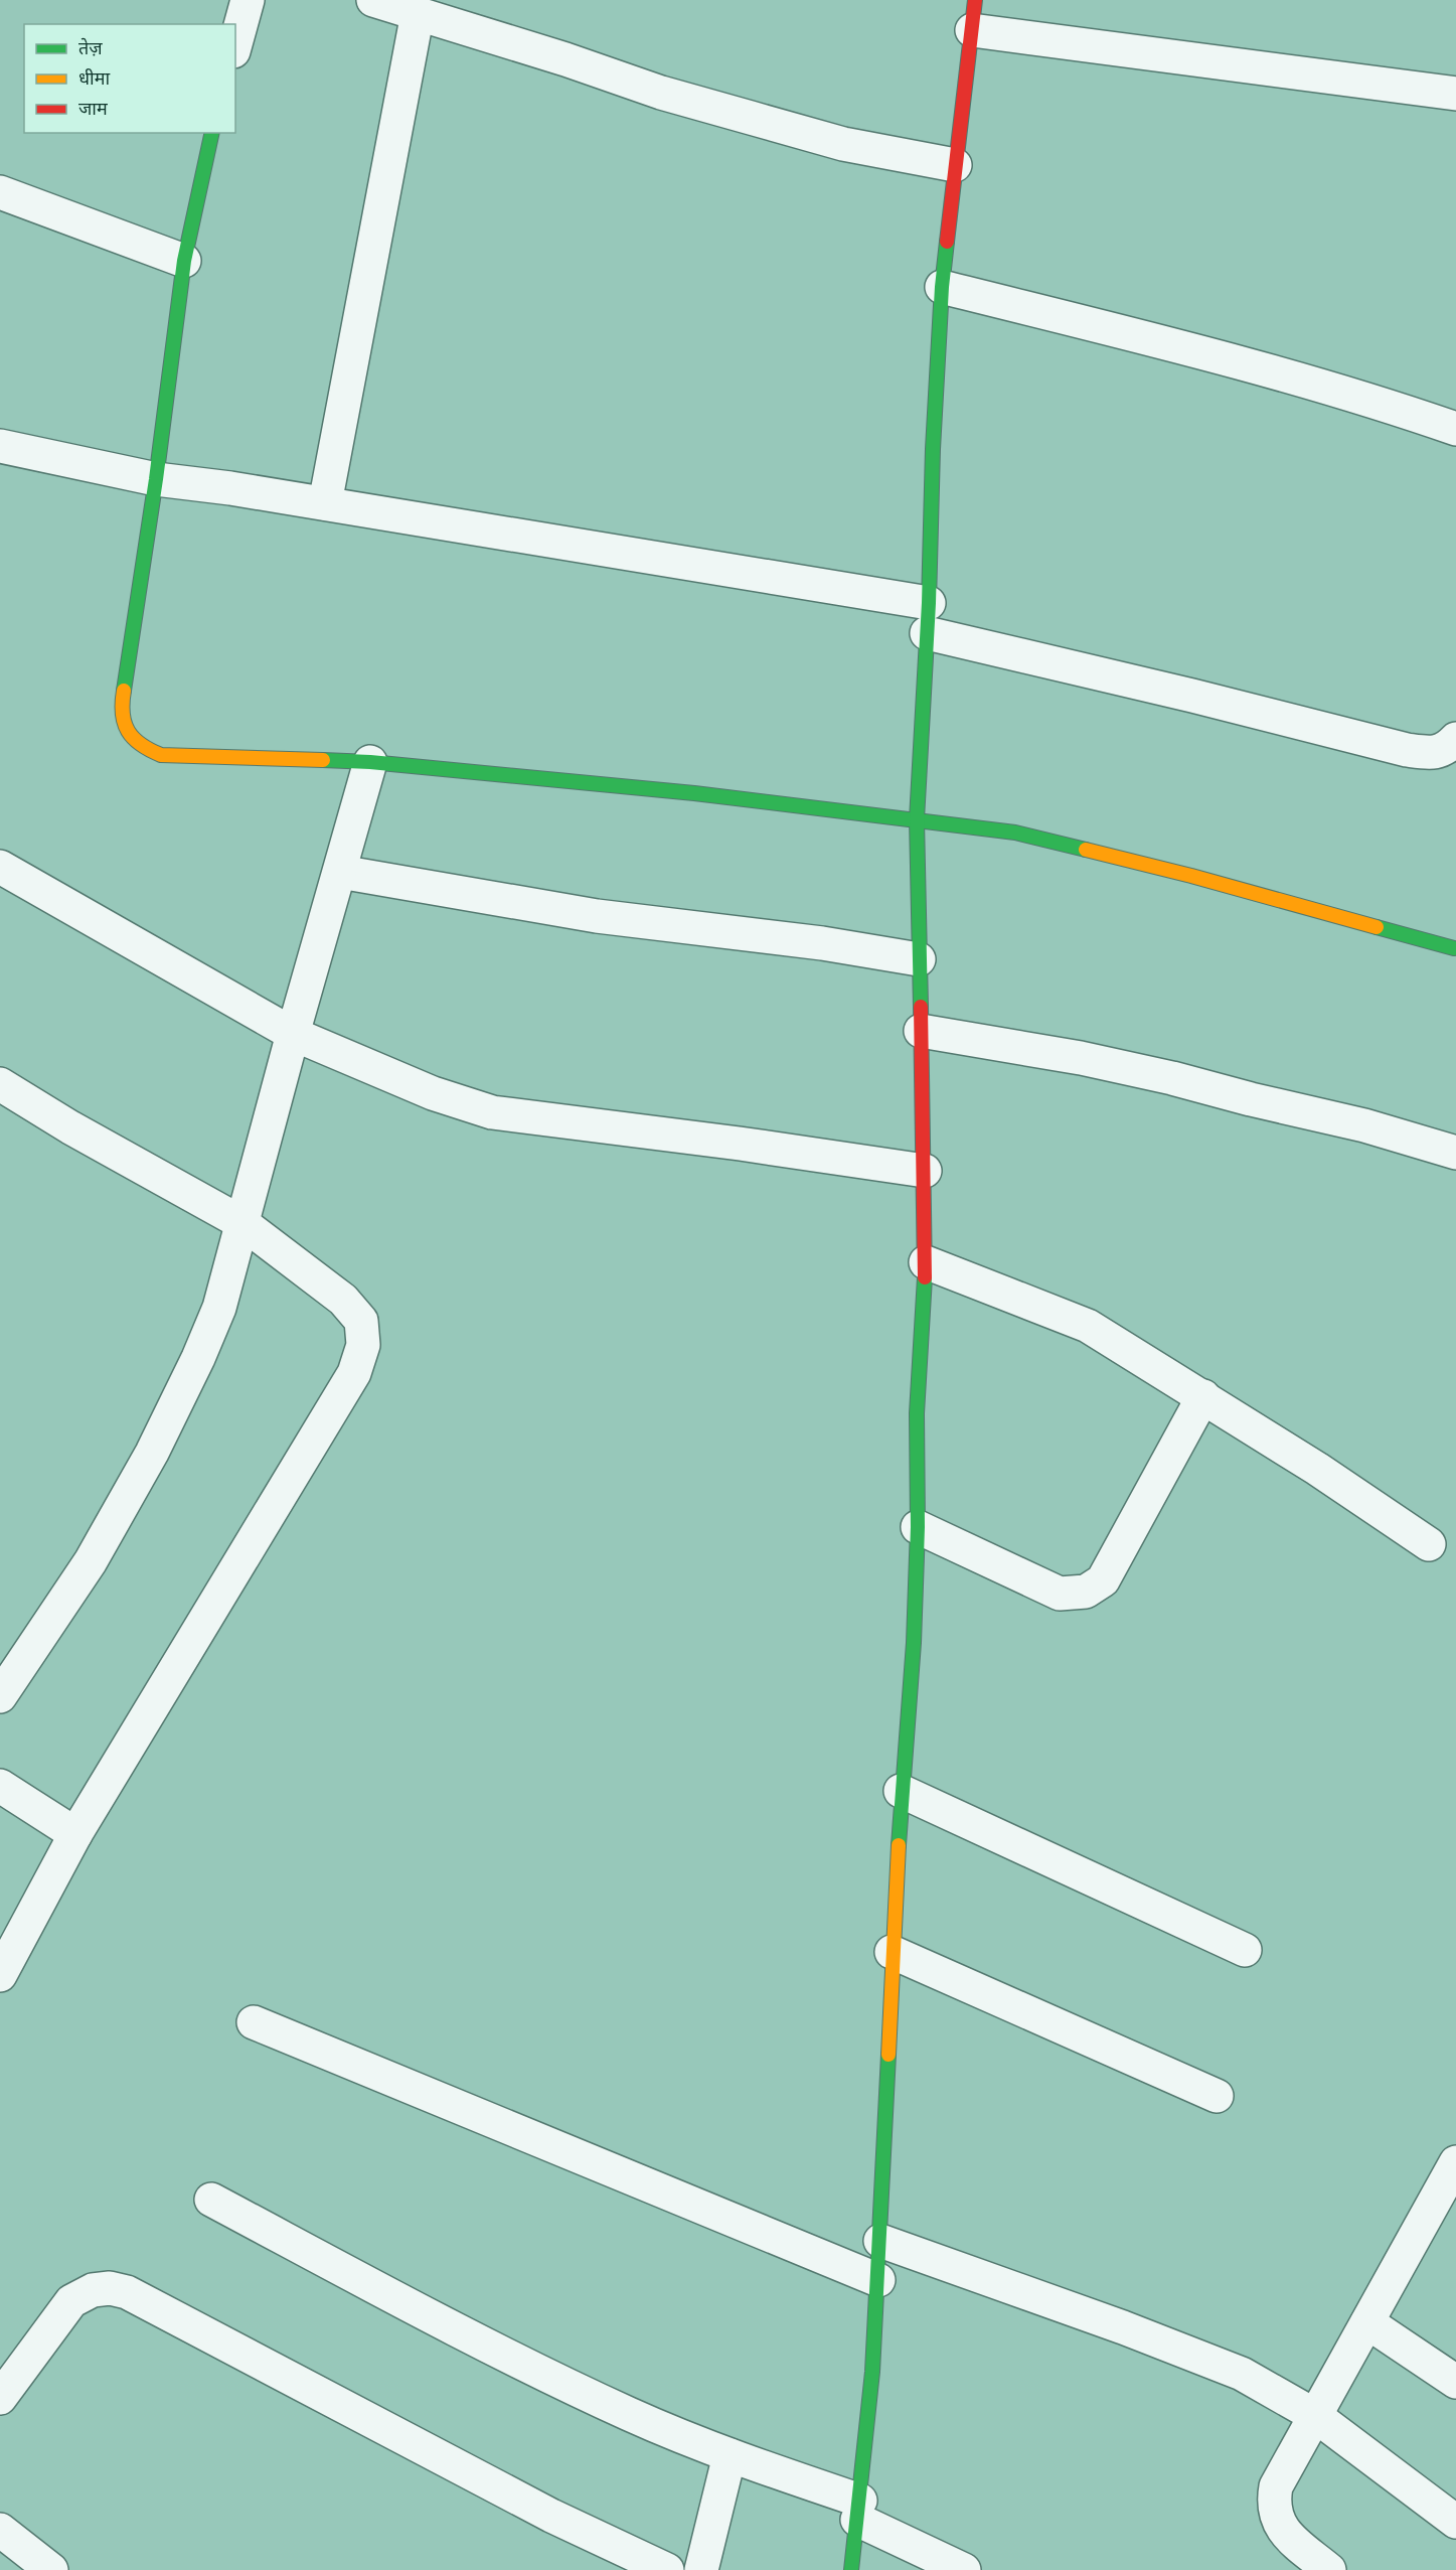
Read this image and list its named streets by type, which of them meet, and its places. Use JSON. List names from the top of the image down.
{
  "legend": ["तेज़", "धीमा", "जाम"]
}
